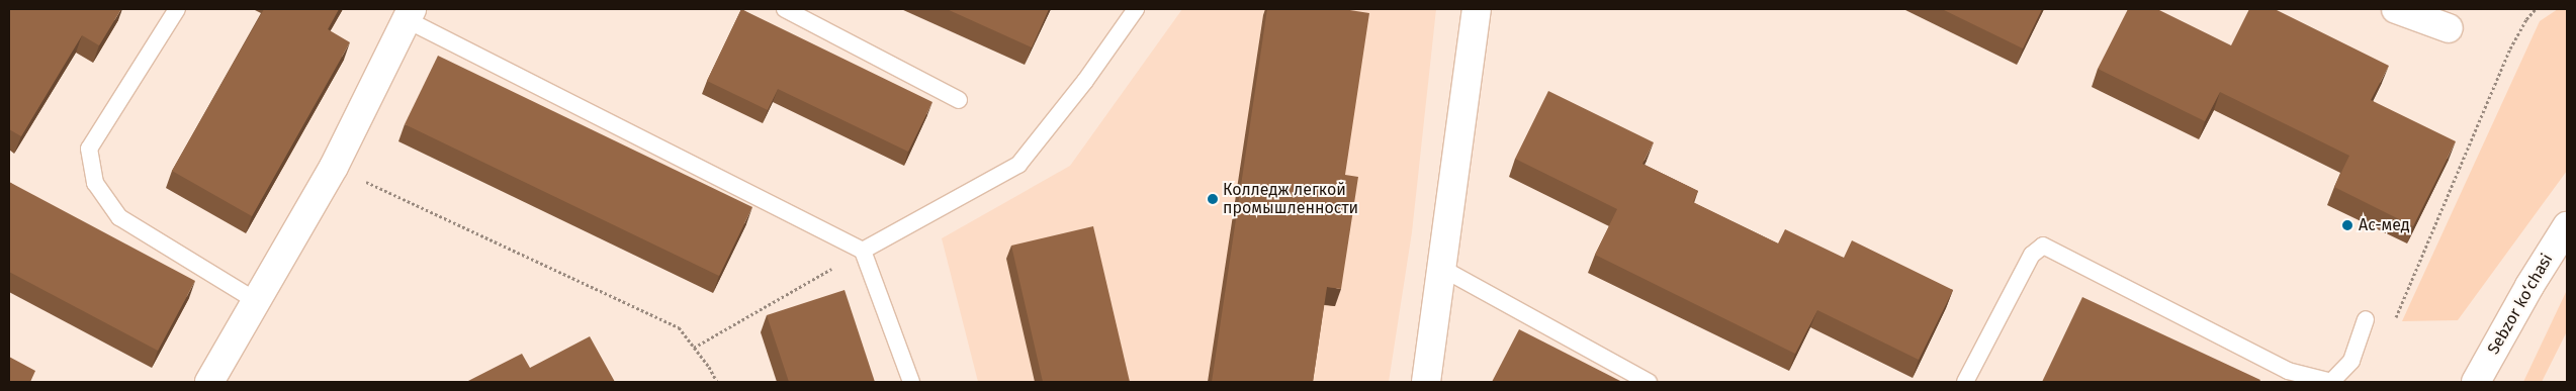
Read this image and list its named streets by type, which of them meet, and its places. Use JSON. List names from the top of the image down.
{
  "streets": {
    "street": ["Sebzor ko‘chasi"]
  },
  "places": ["Колледж легкой промышленности", "Ас-мед"]
}
